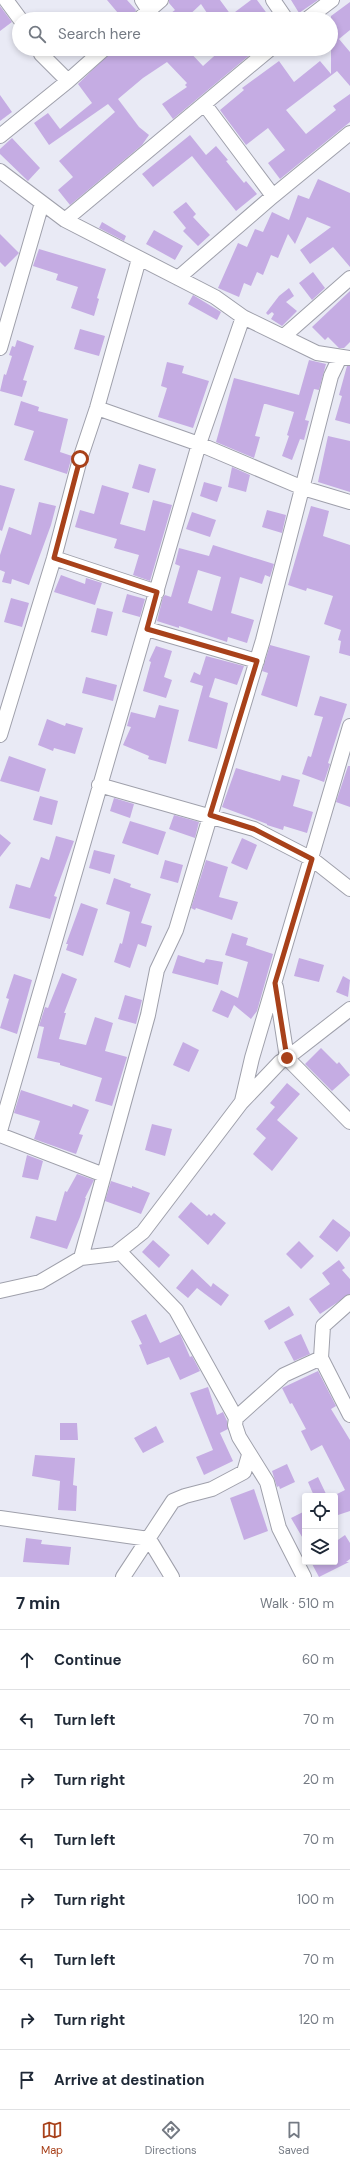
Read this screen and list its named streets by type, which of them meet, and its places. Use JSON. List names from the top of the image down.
{
  "page": {
    "search": "Search here",
    "heading": ["7 min", "Walk · 510 m"],
    "list": [
      ["Continue", "60 m"],
      ["Turn left", "70 m"],
      ["Turn right", "20 m"],
      ["Turn left", "70 m"],
      ["Turn right", "100 m"],
      ["Turn left", "70 m"],
      ["Turn right", "120 m"],
      "Arrive at destination"
    ],
    "nav": ["Map", "Directions", "Saved"]
  }
}
